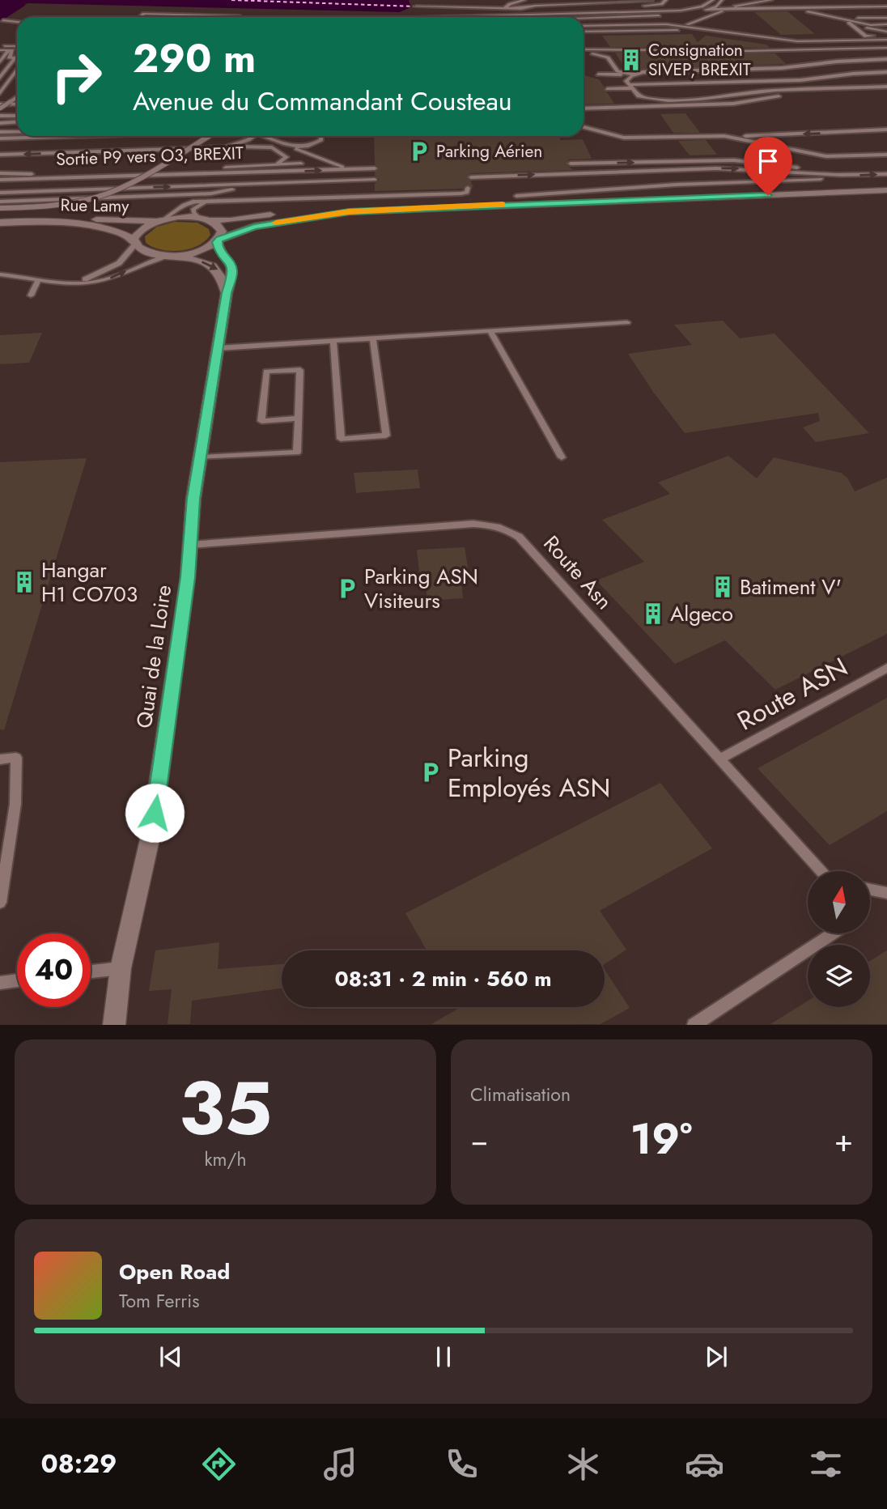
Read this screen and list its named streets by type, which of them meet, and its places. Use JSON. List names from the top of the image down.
{
  "streets": {
    "street": ["Rue Lamy", "Quai de la Loire"],
    "lane": ["Sortie P9 vers O3, BREXIT", "Route Asn", "Route ASN"]
  },
  "crossings": [
    ["Rue Lamy", "Quai de la Loire"],
    ["Route Asn", "Quai de la Loire"],
    ["Route Asn", "Route ASN"]
  ],
  "places": {
    "building": [
      "Consignation SIVEP, BREXIT",
      "Hangar H1 CO703",
      "Batiment V'",
      "Algeco"
    ],
    "parking": ["Parking Aérien", "Parking ASN Visiteurs", "Parking Employés ASN"]
  },
  "north": "top",
  "page": {
    "turn": ["290 m", "Avenue du Commandant Cousteau"],
    "limit": "40",
    "trip": "08:31 · 2 min · 560 m",
    "tile": [
      ["35", "km/h"],
      "Climatisation"
    ],
    "heat": ["−", "19°", "+"],
    "song": ["Open Road", "Tom Ferris"],
    "tabs": "08:29"
  }
}
